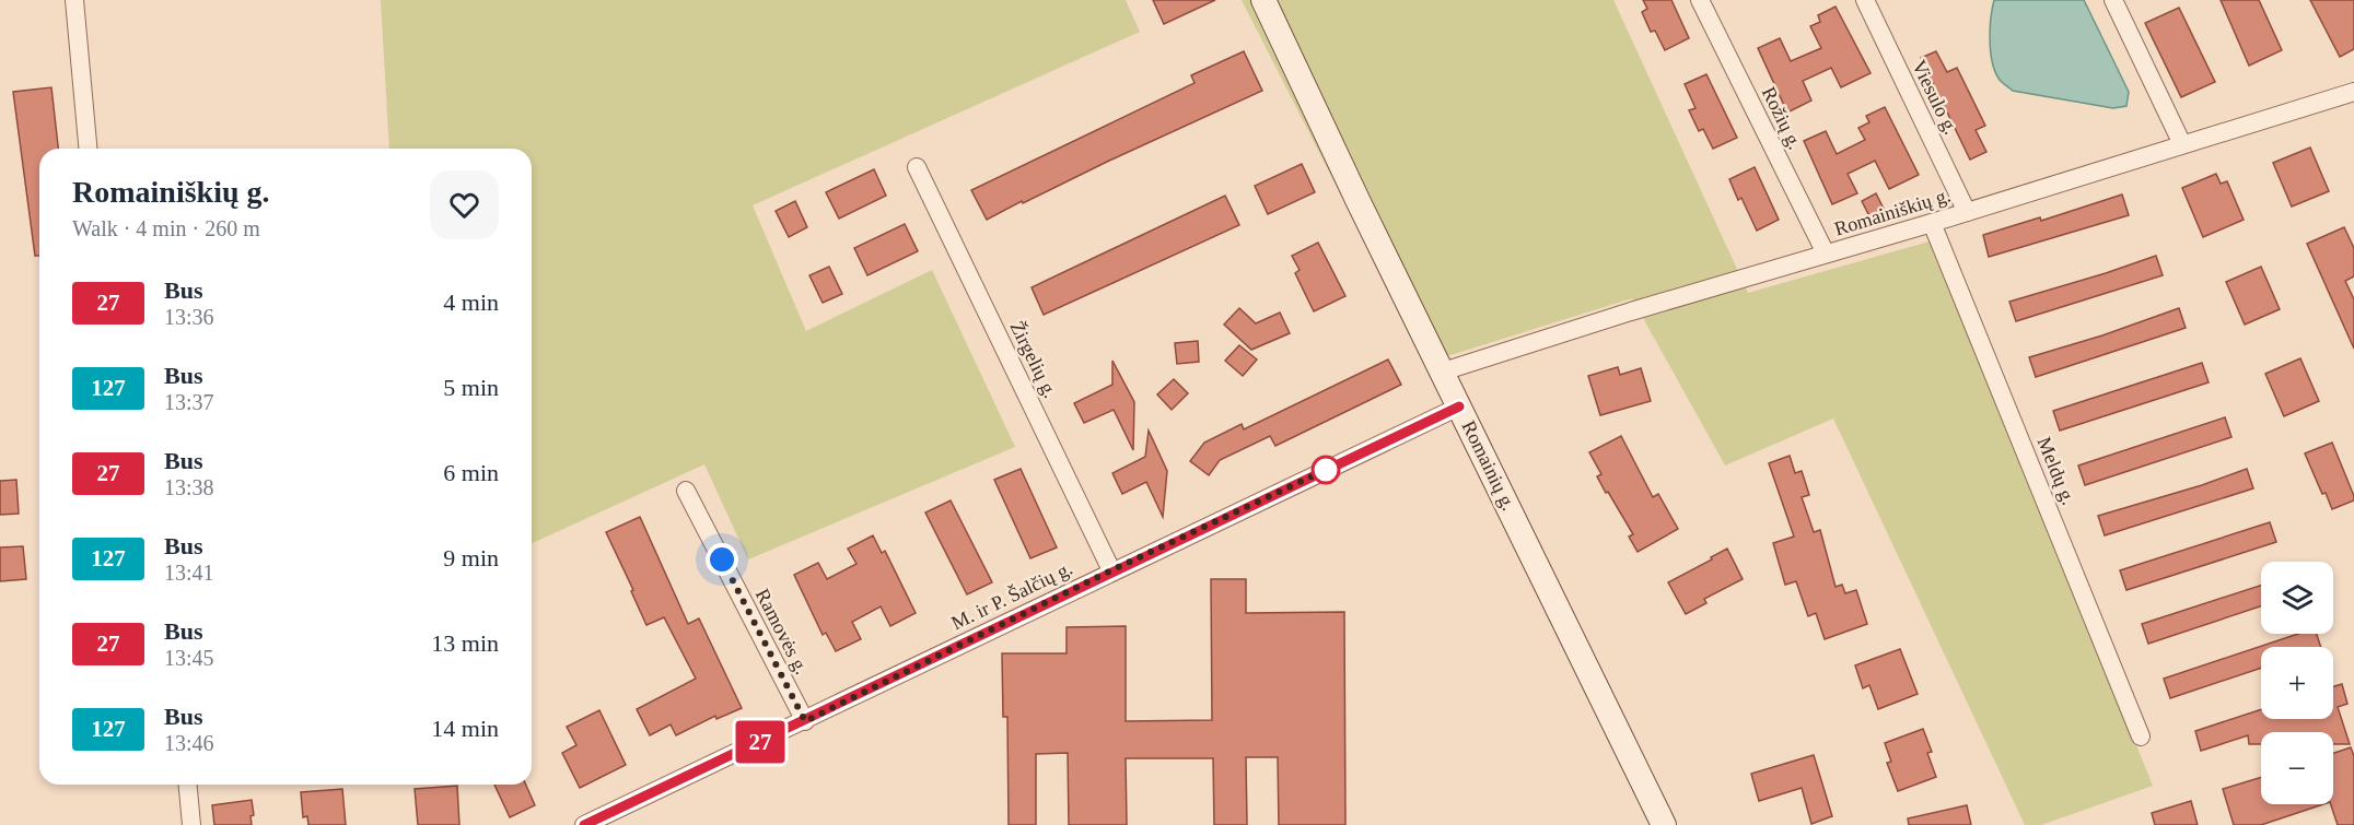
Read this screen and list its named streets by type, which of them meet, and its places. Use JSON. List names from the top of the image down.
{
  "streets": {
    "main road": ["Romainių g."],
    "street": [
      "Viesulo g.",
      "Rožių g.",
      "Romainiškių g.",
      "Žirgelių g.",
      "Meldų g.",
      "M. ir P. Šalčių g.",
      "Ramovės g."
    ]
  },
  "crossings": [
    ["Viesulo g.", "Romainiškių g."],
    ["Rožių g.", "Romainiškių g."],
    ["Romainiškių g.", "Romainių g."],
    ["Romainiškių g.", "Meldų g."],
    ["Žirgelių g.", "M. ir P. Šalčių g."],
    ["Romainių g.", "M. ir P. Šalčių g."],
    ["M. ir P. Šalčių g.", "Ramovės g."]
  ],
  "lines": ["bus line 27"],
  "page": {
    "on_map": "27",
    "heading": ["Romainiškių g.", "Walk · 4 min · 260 m"],
    "list": [
      {
        "mark": "27",
        "name": "Bus",
        "note": "13:36",
        "value": "4 min"
      },
      {
        "mark": "127",
        "name": "Bus",
        "note": "13:37",
        "value": "5 min"
      },
      {
        "mark": "27",
        "name": "Bus",
        "note": "13:38",
        "value": "6 min"
      },
      {
        "mark": "127",
        "name": "Bus",
        "note": "13:41",
        "value": "9 min"
      },
      {
        "mark": "27",
        "name": "Bus",
        "note": "13:45",
        "value": "13 min"
      },
      {
        "mark": "127",
        "name": "Bus",
        "note": "13:46",
        "value": "14 min"
      }
    ],
    "map_buttons": ["+", "−"]
  }
}
